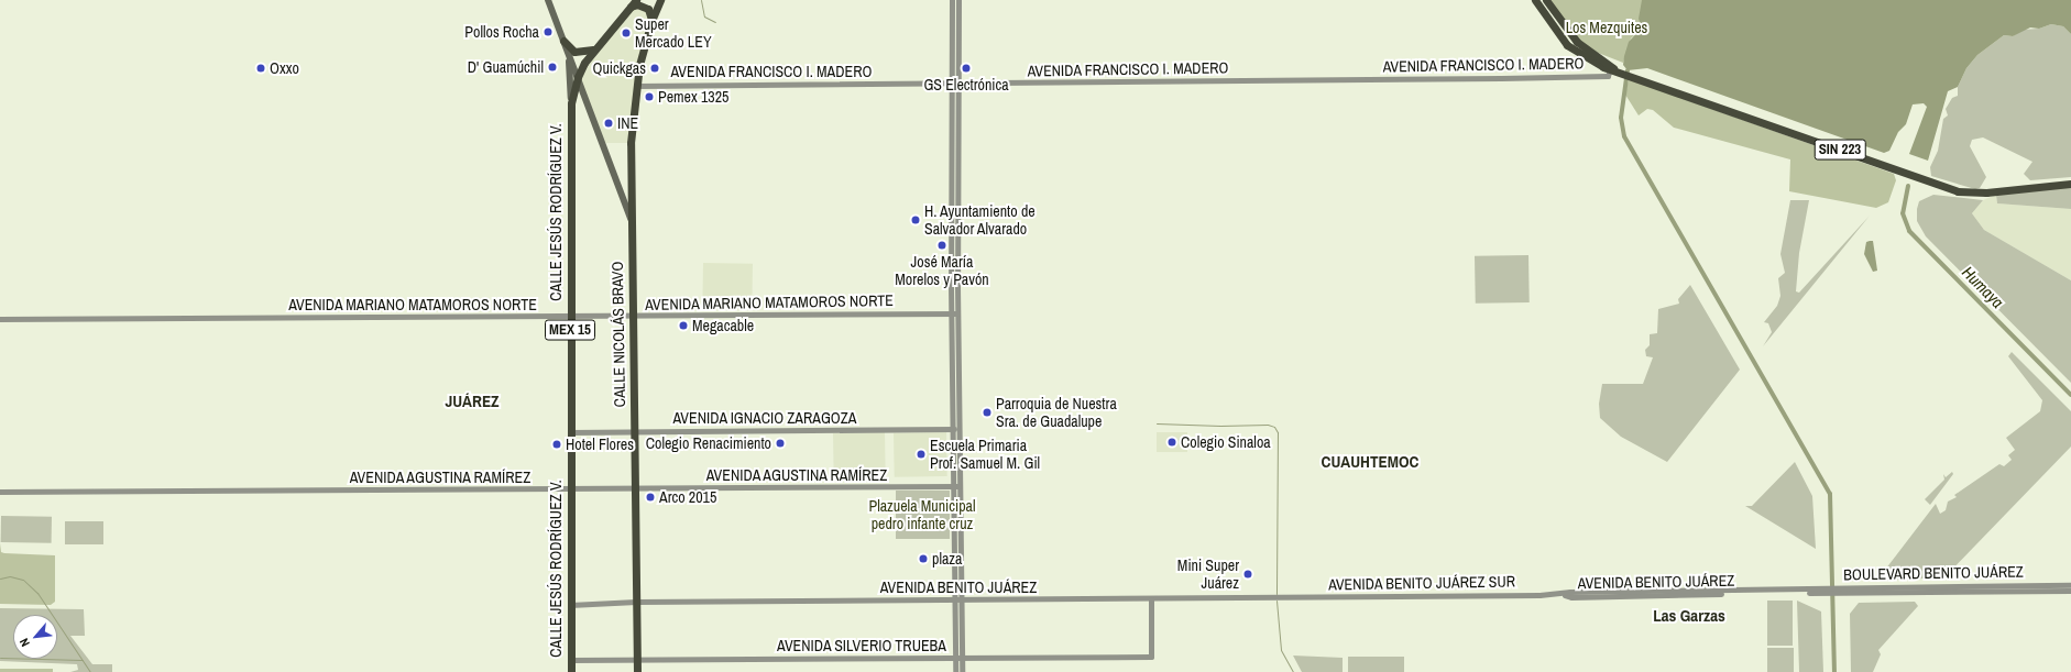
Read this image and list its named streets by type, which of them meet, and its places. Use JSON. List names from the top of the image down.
{
  "streets": {
    "main road": [
      "SIN 223",
      "CALLE JESÚS RODRÍGUEZ V.",
      "MEX 15",
      "CALLE NICOLÁS BRAVO"
    ],
    "street": [
      "AVENIDA FRANCISCO I. MADERO",
      "AVENIDA MARIANO MATAMOROS NORTE",
      "AVENIDA IGNACIO ZARAGOZA",
      "AVENIDA AGUSTINA RAMÍREZ",
      "BOULEVARD BENITO JUÁREZ",
      "AVENIDA BENITO JUÁREZ",
      "AVENIDA BENITO JUÁREZ SUR",
      "AVENIDA SILVERIO TRUEBA"
    ]
  },
  "crossings": [
    ["AVENIDA FRANCISCO I. MADERO", "SIN 223"],
    ["AVENIDA FRANCISCO I. MADERO", "CALLE NICOLÁS BRAVO"],
    ["CALLE JESÚS RODRÍGUEZ V.", "AVENIDA MARIANO MATAMOROS NORTE"],
    ["CALLE JESÚS RODRÍGUEZ V.", "MEX 15"],
    ["CALLE JESÚS RODRÍGUEZ V.", "AVENIDA IGNACIO ZARAGOZA"],
    ["CALLE JESÚS RODRÍGUEZ V.", "AVENIDA AGUSTINA RAMÍREZ"],
    ["CALLE JESÚS RODRÍGUEZ V.", "AVENIDA SILVERIO TRUEBA"],
    ["AVENIDA MARIANO MATAMOROS NORTE", "CALLE NICOLÁS BRAVO"],
    ["CALLE NICOLÁS BRAVO", "AVENIDA IGNACIO ZARAGOZA"],
    ["CALLE NICOLÁS BRAVO", "AVENIDA AGUSTINA RAMÍREZ"],
    ["CALLE NICOLÁS BRAVO", "AVENIDA BENITO JUÁREZ"],
    ["CALLE NICOLÁS BRAVO", "AVENIDA SILVERIO TRUEBA"],
    ["BOULEVARD BENITO JUÁREZ", "AVENIDA BENITO JUÁREZ"],
    ["AVENIDA BENITO JUÁREZ", "AVENIDA BENITO JUÁREZ SUR"],
    ["AVENIDA BENITO JUÁREZ", "AVENIDA SILVERIO TRUEBA"]
  ],
  "districts": ["JUÁREZ", "CUAUHTEMOC", "Las Garzas"],
  "water": ["Humaya"],
  "parks": ["Los Mezquites", "Plazuela Municipal pedro infante cruz"],
  "places": [
    "Pollos Rocha",
    "Super Mercado LEY",
    "D' Guamúchil",
    "Oxxo",
    "Quickgas",
    "GS Electrónica",
    "Pemex 1325",
    "INE",
    "H. Ayuntamiento de Salvador Alvarado",
    "José María Morelos y Pavón",
    "Megacable",
    "Parroquia de Nuestra Sra. de Guadalupe",
    "Colegio Sinaloa",
    "Colegio Renacimiento",
    "Hotel Flores",
    "Escuela Primaria Prof. Samuel M. Gil",
    "Arco 2015",
    "plaza",
    "Mini Super Juárez"
  ],
  "north": "bottom left"
}
